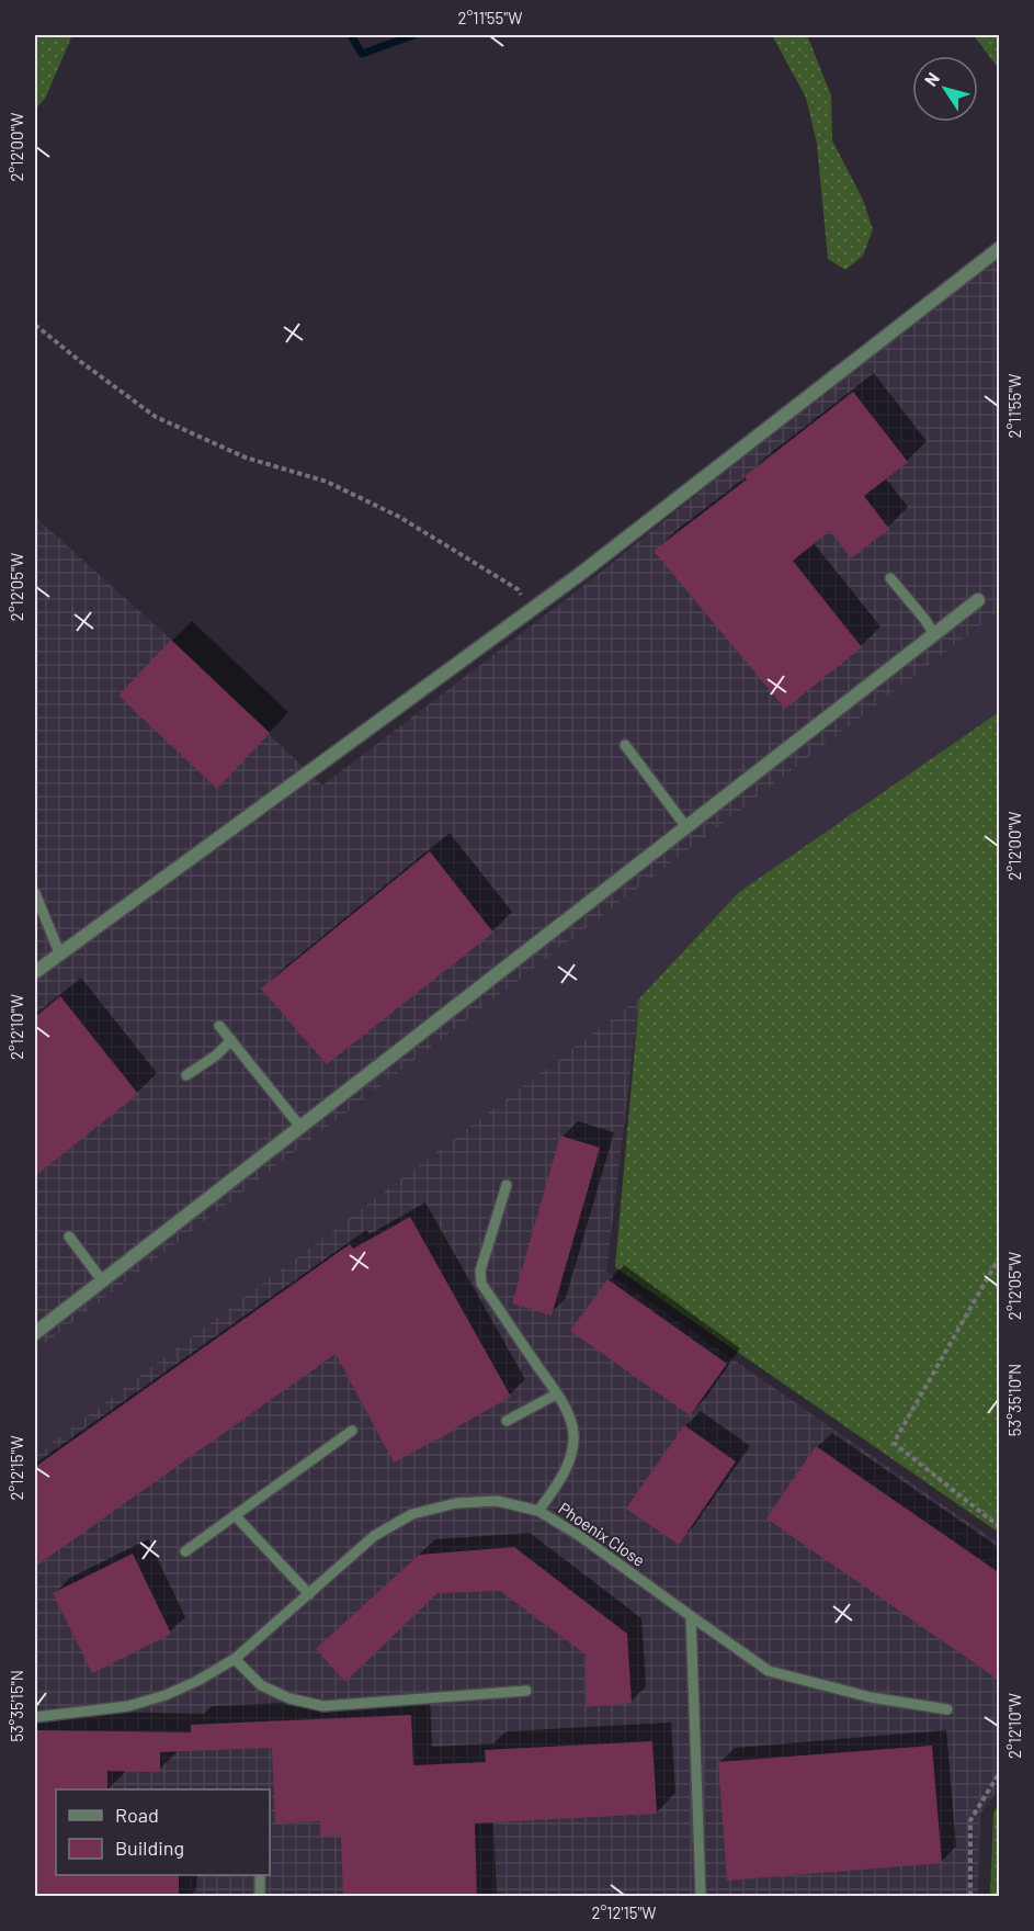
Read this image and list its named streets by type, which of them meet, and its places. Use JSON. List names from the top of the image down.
{
  "streets": {
    "lane": ["Phoenix Close"]
  },
  "legend": ["Road", "Building"],
  "north": "top left",
  "coordinates": [
    "2°11'55\"W",
    "2°12'00\"W",
    "2°12'05\"W",
    "2°12'10\"W",
    "53°35'10\"N",
    "2°12'15\"W",
    "53°35'15\"N"
  ]
}
